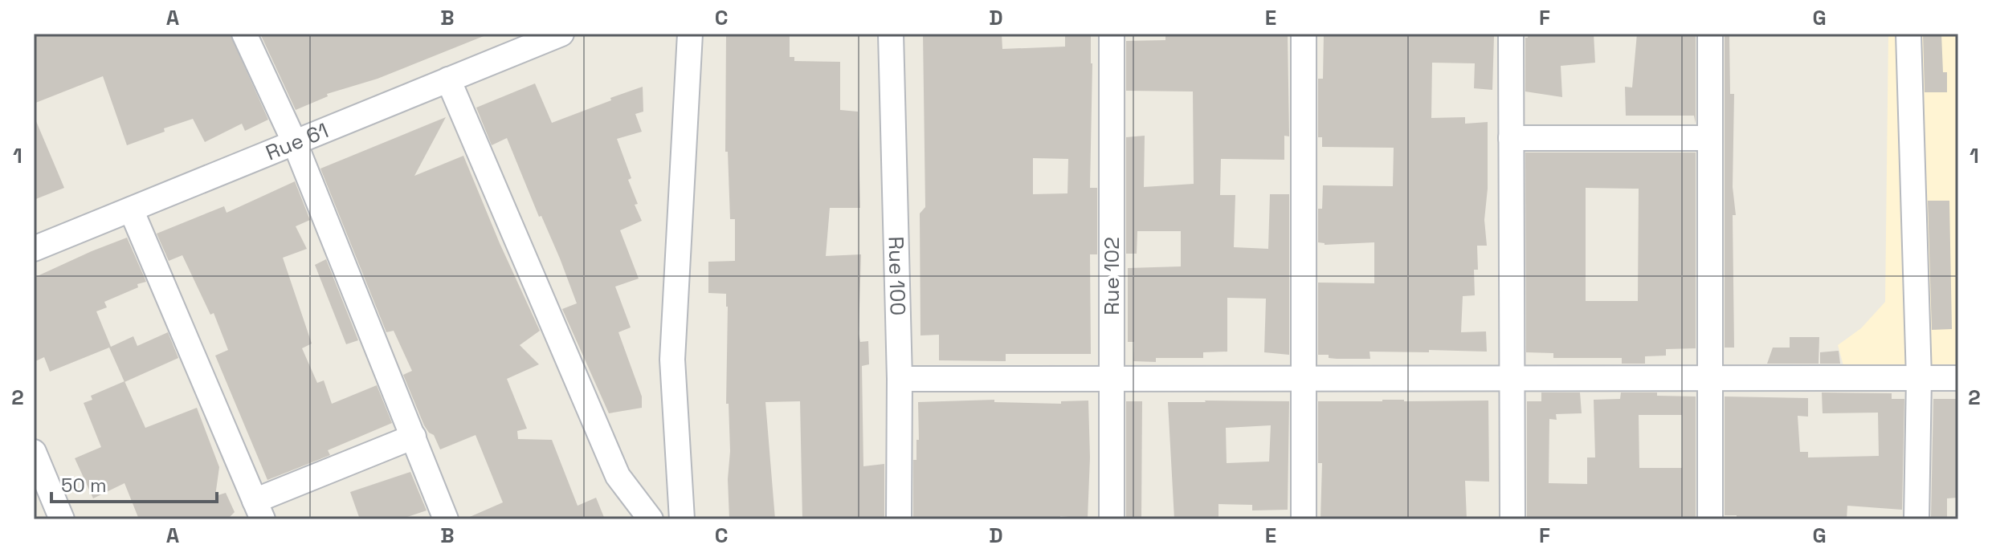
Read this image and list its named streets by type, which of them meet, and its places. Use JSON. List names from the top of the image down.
{
  "streets": {
    "street": ["Rue 61", "Rue 100", "Rue 102"]
  },
  "scale_bar": "50 m",
  "grid": {
    "columns": [
      "A",
      "B",
      "C",
      "D",
      "E",
      "F",
      "G"
    ],
    "rows": ["1", "2"]
  }
}
